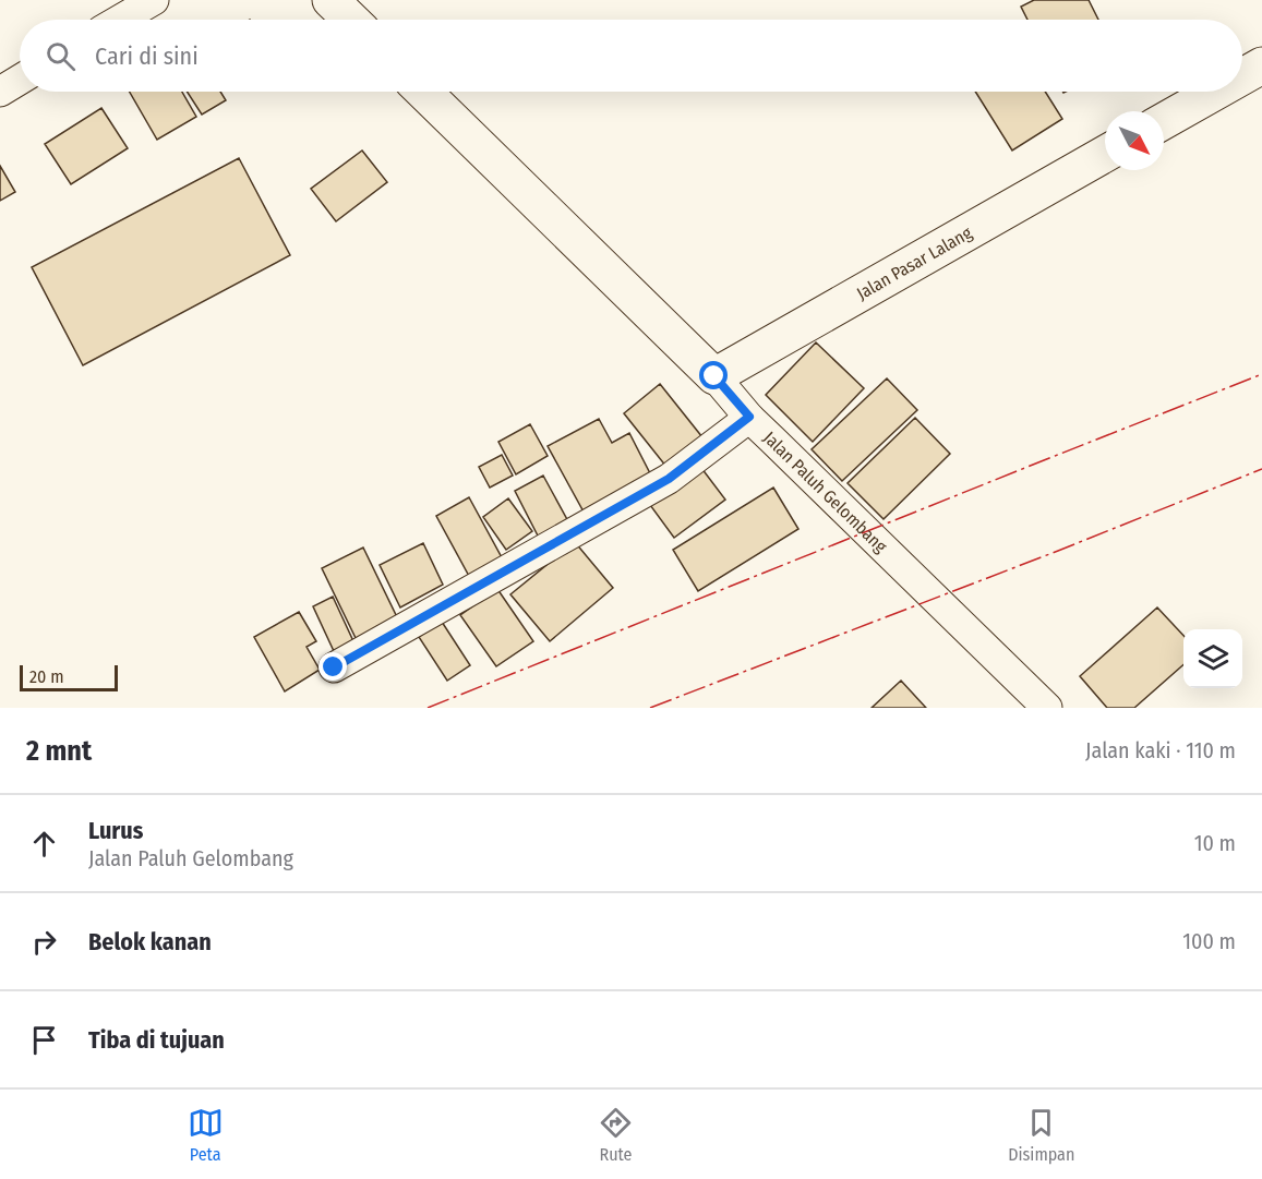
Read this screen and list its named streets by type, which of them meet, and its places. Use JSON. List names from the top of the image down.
{
  "streets": {
    "street": ["Jalan Pasar Lalang", "Jalan Paluh Gelombang"]
  },
  "crossings": [
    ["Jalan Pasar Lalang", "Jalan Paluh Gelombang"]
  ],
  "scale_bar": "20 m",
  "north": "bottom right",
  "page": {
    "search": "Cari di sini",
    "scale": "20 m",
    "heading": ["2 mnt", "Jalan kaki · 110 m"],
    "list": [
      ["Lurus", "Jalan Paluh Gelombang", "10 m"],
      ["Belok kanan", "100 m"],
      "Tiba di tujuan"
    ],
    "nav": ["Peta", "Rute", "Disimpan"]
  }
}
